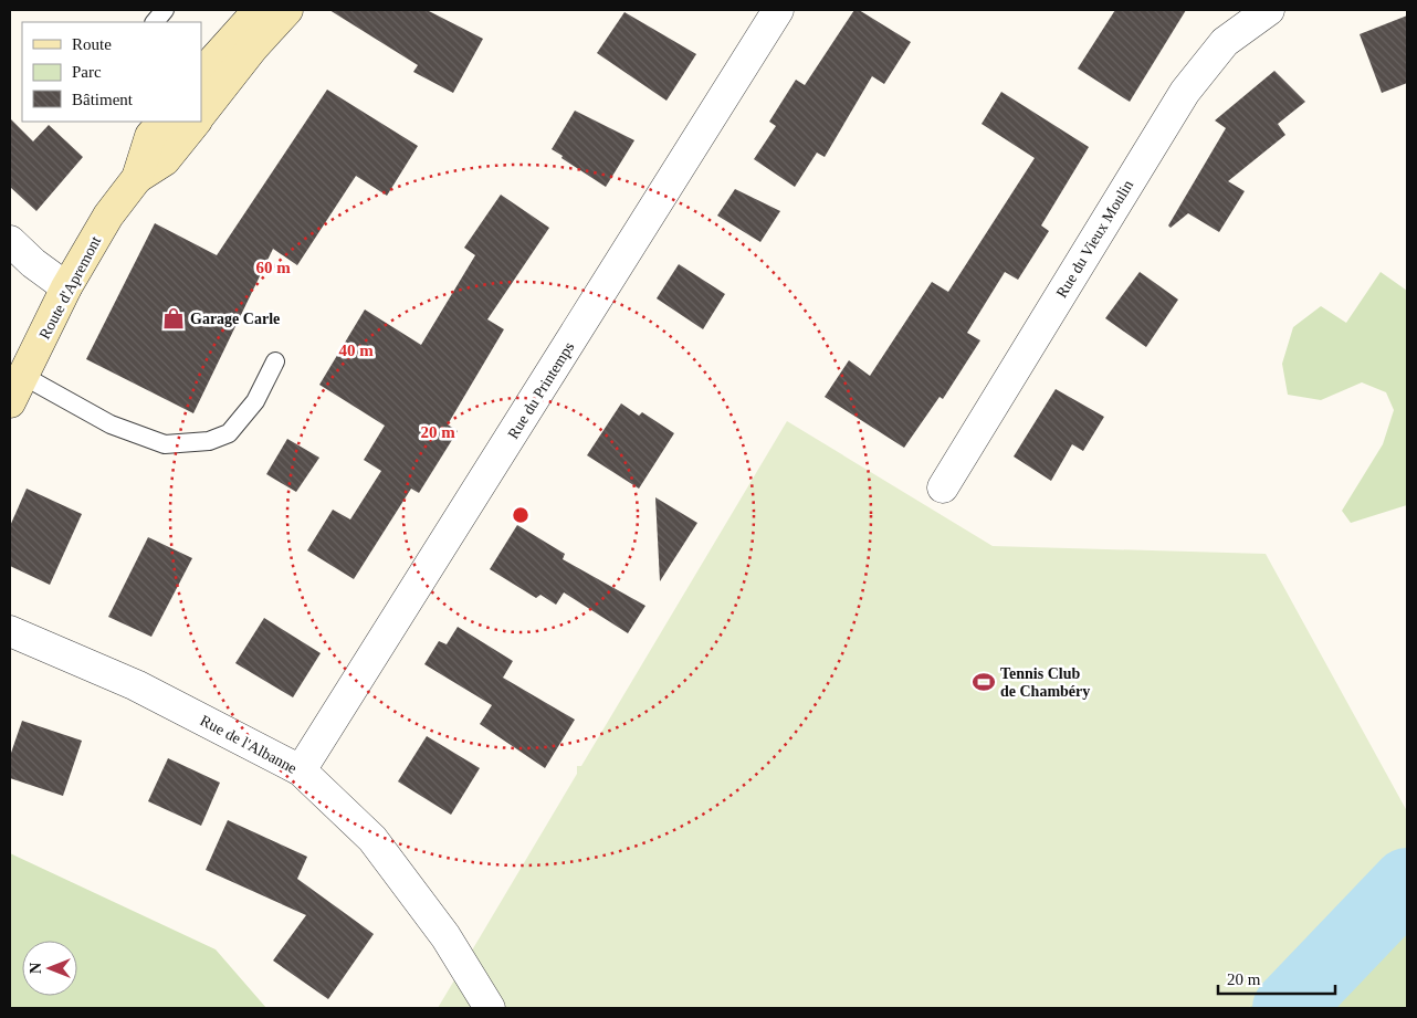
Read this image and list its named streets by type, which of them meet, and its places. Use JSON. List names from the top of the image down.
{
  "streets": {
    "main road": ["Route d'Apremont"],
    "street": ["Rue du Vieux Moulin", "Rue du Printemps", "Rue de l'Albanne"]
  },
  "crossings": [
    ["Rue du Printemps", "Rue de l'Albanne"]
  ],
  "places": {
    "shop": ["Garage Carle"],
    "sports": ["Tennis Club de Chambéry"]
  },
  "legend": ["Route", "Parc", "Bâtiment"],
  "scale_bar": "20 m",
  "north": "left",
  "rings": ["60 m", "40 m", "20 m"]
}
